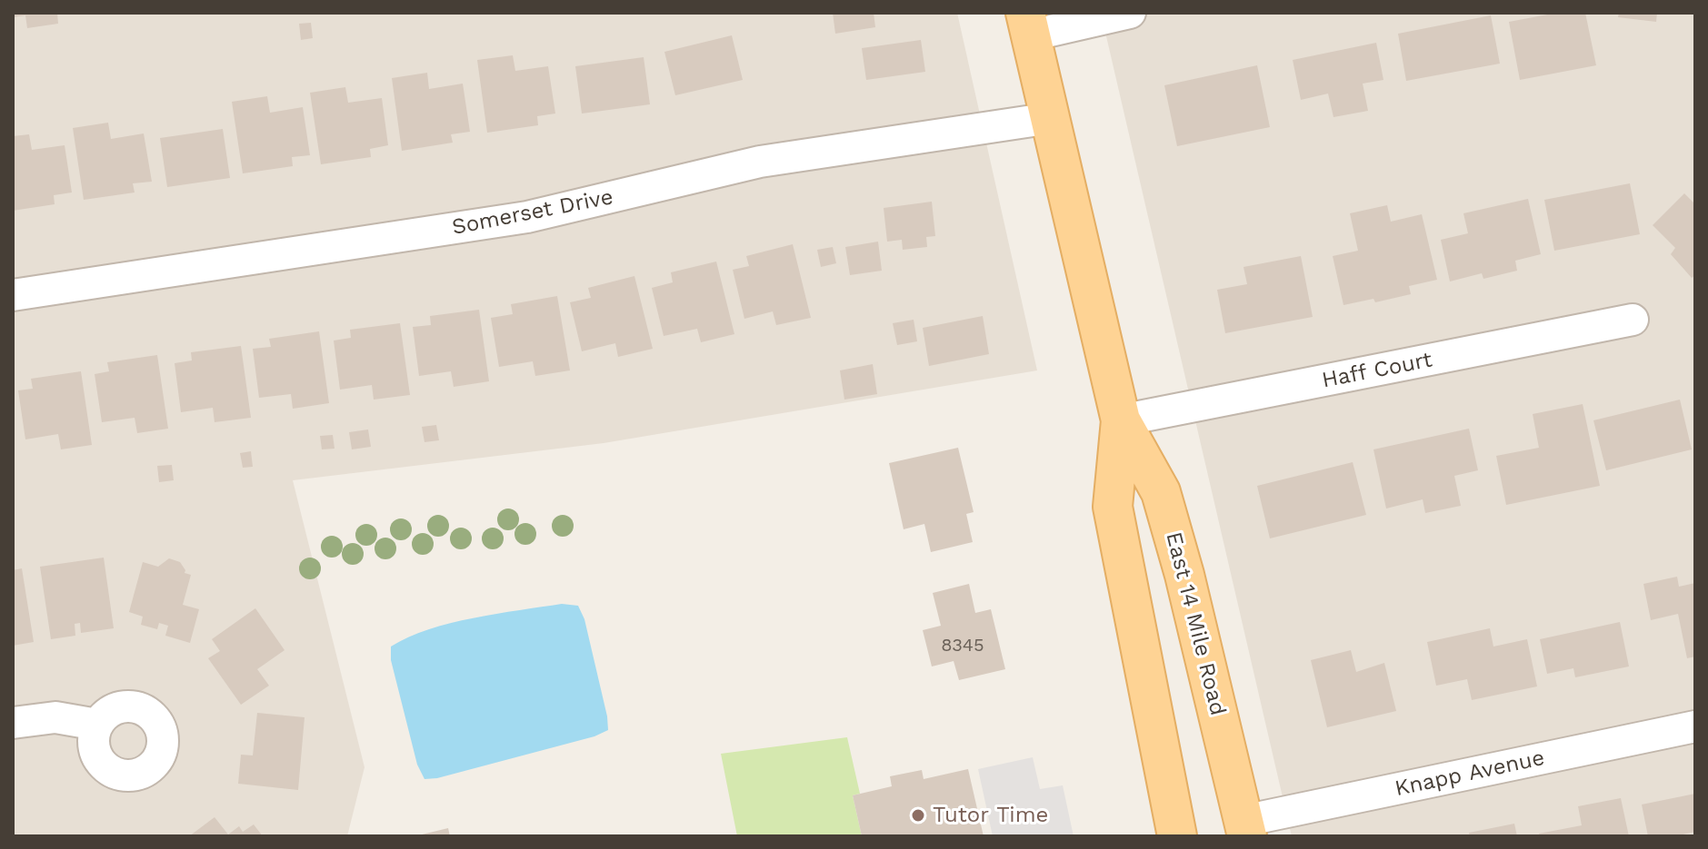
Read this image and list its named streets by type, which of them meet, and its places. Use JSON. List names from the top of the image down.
{
  "streets": {
    "main road": ["East 14 Mile Road"],
    "street": ["Somerset Drive", "Haff Court", "Knapp Avenue"]
  },
  "crossings": [
    ["Somerset Drive", "East 14 Mile Road"],
    ["Haff Court", "East 14 Mile Road"],
    ["East 14 Mile Road", "Knapp Avenue"]
  ],
  "places": ["Tutor Time"],
  "house_numbers": ["8345"]
}
